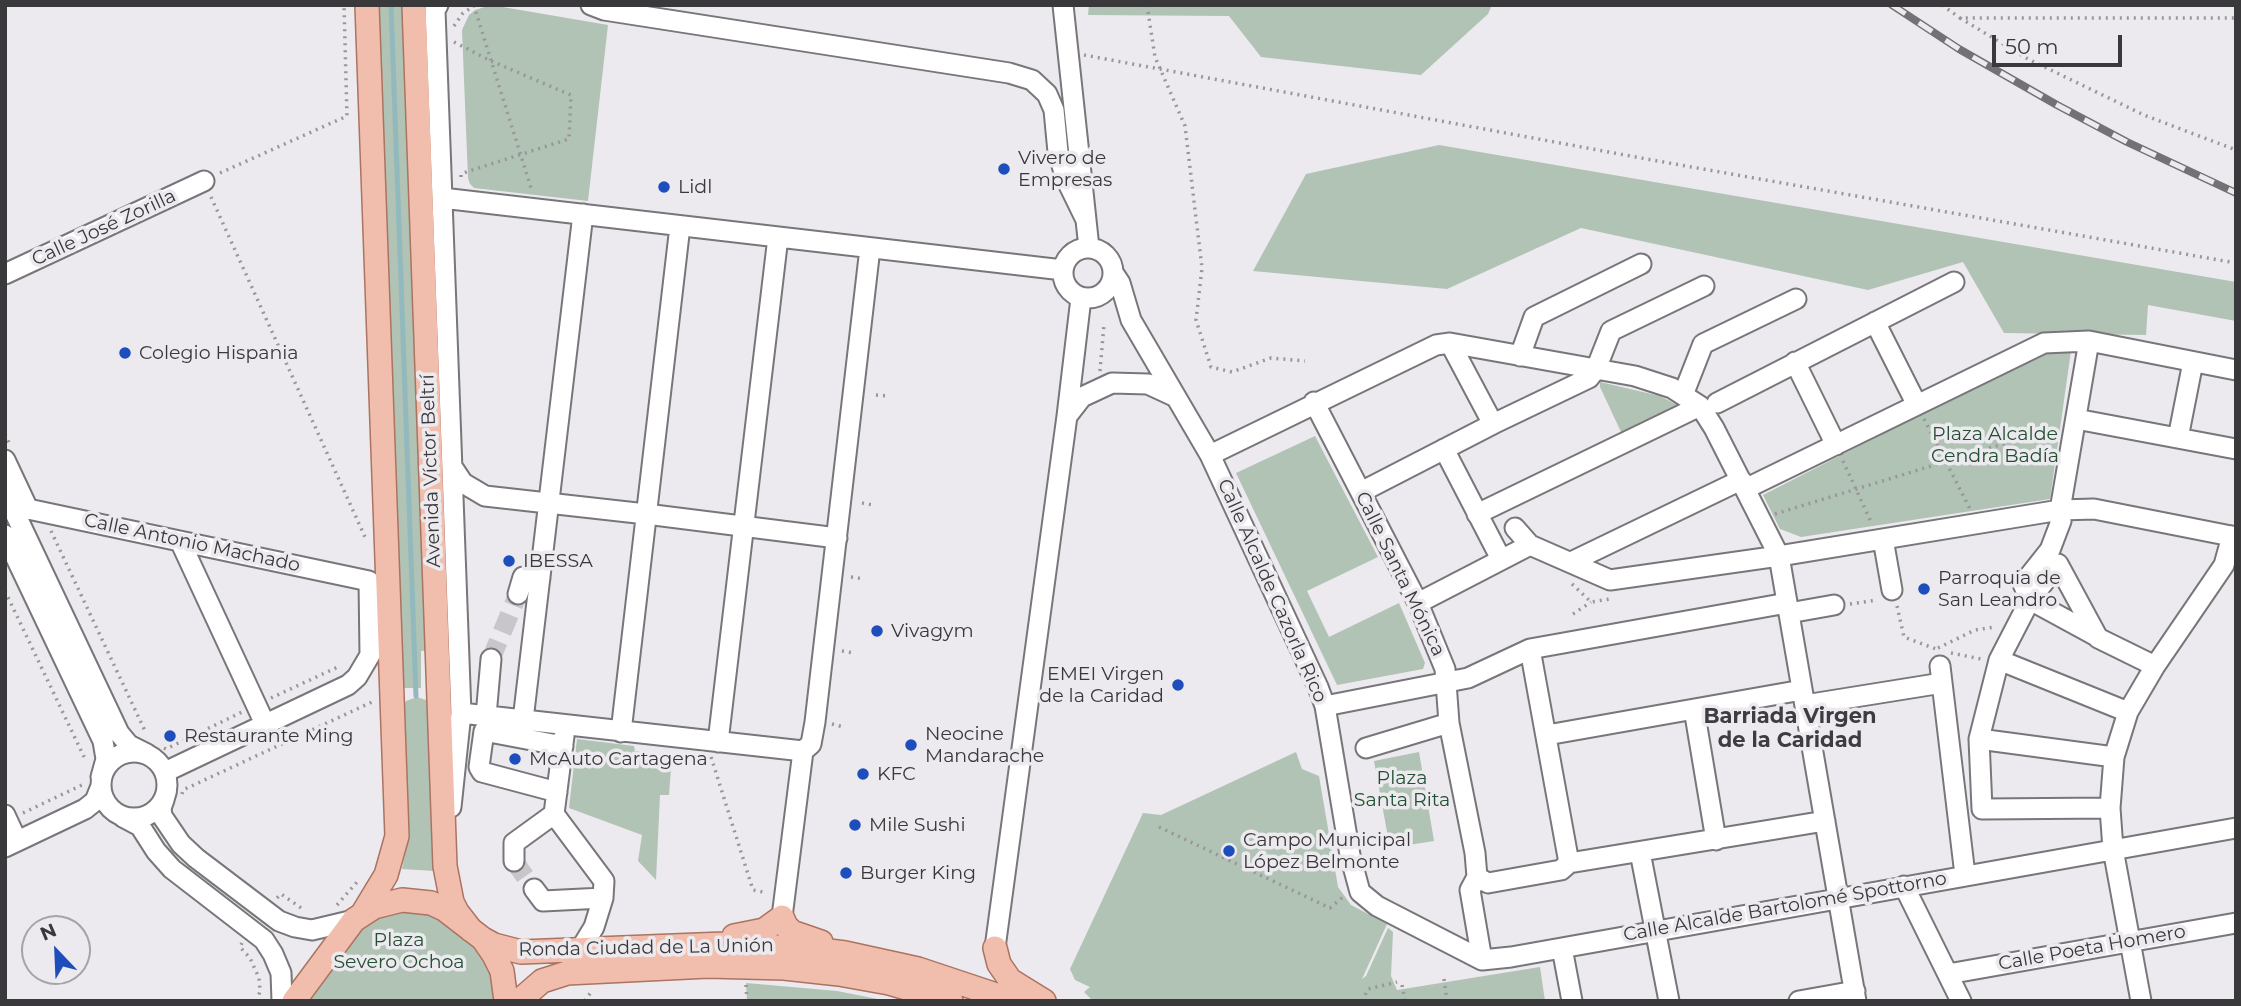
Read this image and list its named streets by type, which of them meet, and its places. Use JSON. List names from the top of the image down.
{
  "streets": {
    "main road": ["Avenida Víctor Beltrí", "Ronda Ciudad de La Unión"],
    "street": [
      "Calle José Zorilla",
      "Calle Antonio Machado",
      "Calle Santa Mónica",
      "Calle Alcalde Cazorla Rico",
      "Calle Alcalde Bartolomé Spottorno",
      "Calle Poeta Homero"
    ]
  },
  "crossings": [
    ["Avenida Víctor Beltrí", "Ronda Ciudad de La Unión"],
    ["Calle Santa Mónica", "Calle Alcalde Bartolomé Spottorno"]
  ],
  "districts": ["Barriada Virgen de la Caridad"],
  "parks": ["Plaza Alcalde Cendra Badía", "Plaza Santa Rita", "Plaza Severo Ochoa"],
  "places": [
    "Vivero de Empresas",
    "Lidl",
    "Colegio Hispania",
    "IBESSA",
    "Parroquia de San Leandro",
    "Vivagym",
    "EMEI Virgen de la Caridad",
    "Restaurante Ming",
    "Neocine Mandarache",
    "McAuto Cartagena",
    "KFC",
    "Mile Sushi",
    "Campo Municipal López Belmonte",
    "Burger King"
  ],
  "scale_bar": "50 m",
  "north": "top left"
}
